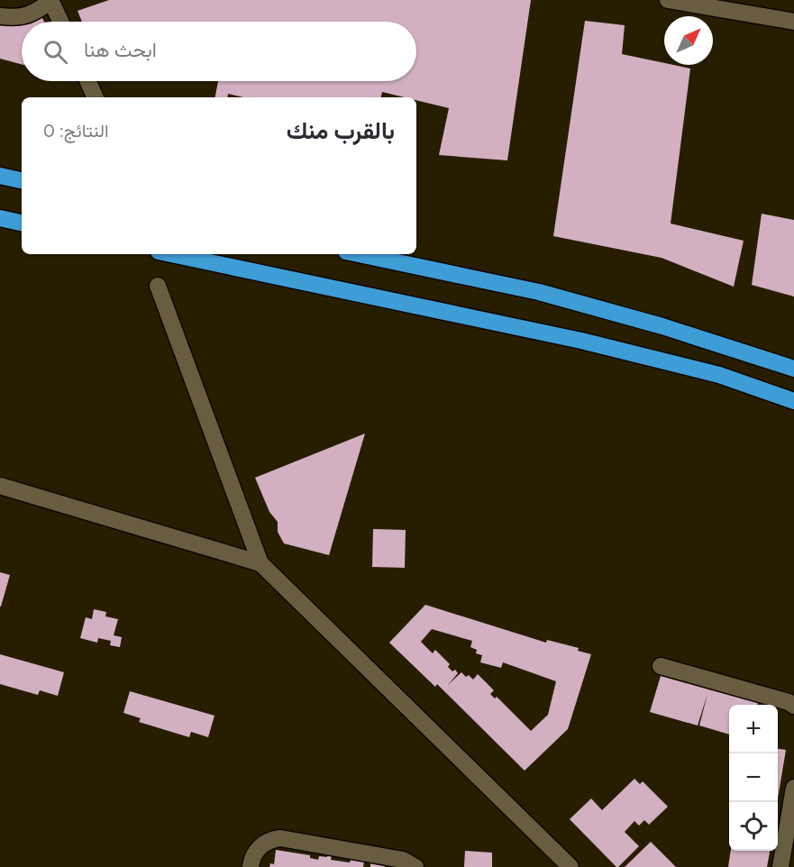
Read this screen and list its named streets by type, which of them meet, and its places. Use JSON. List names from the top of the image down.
{
  "north": "top right",
  "page": {
    "search": "ابحث هنا",
    "heading": ["بالقرب منك", "النتائج: 0"],
    "map_buttons": ["+", "−"]
  }
}
